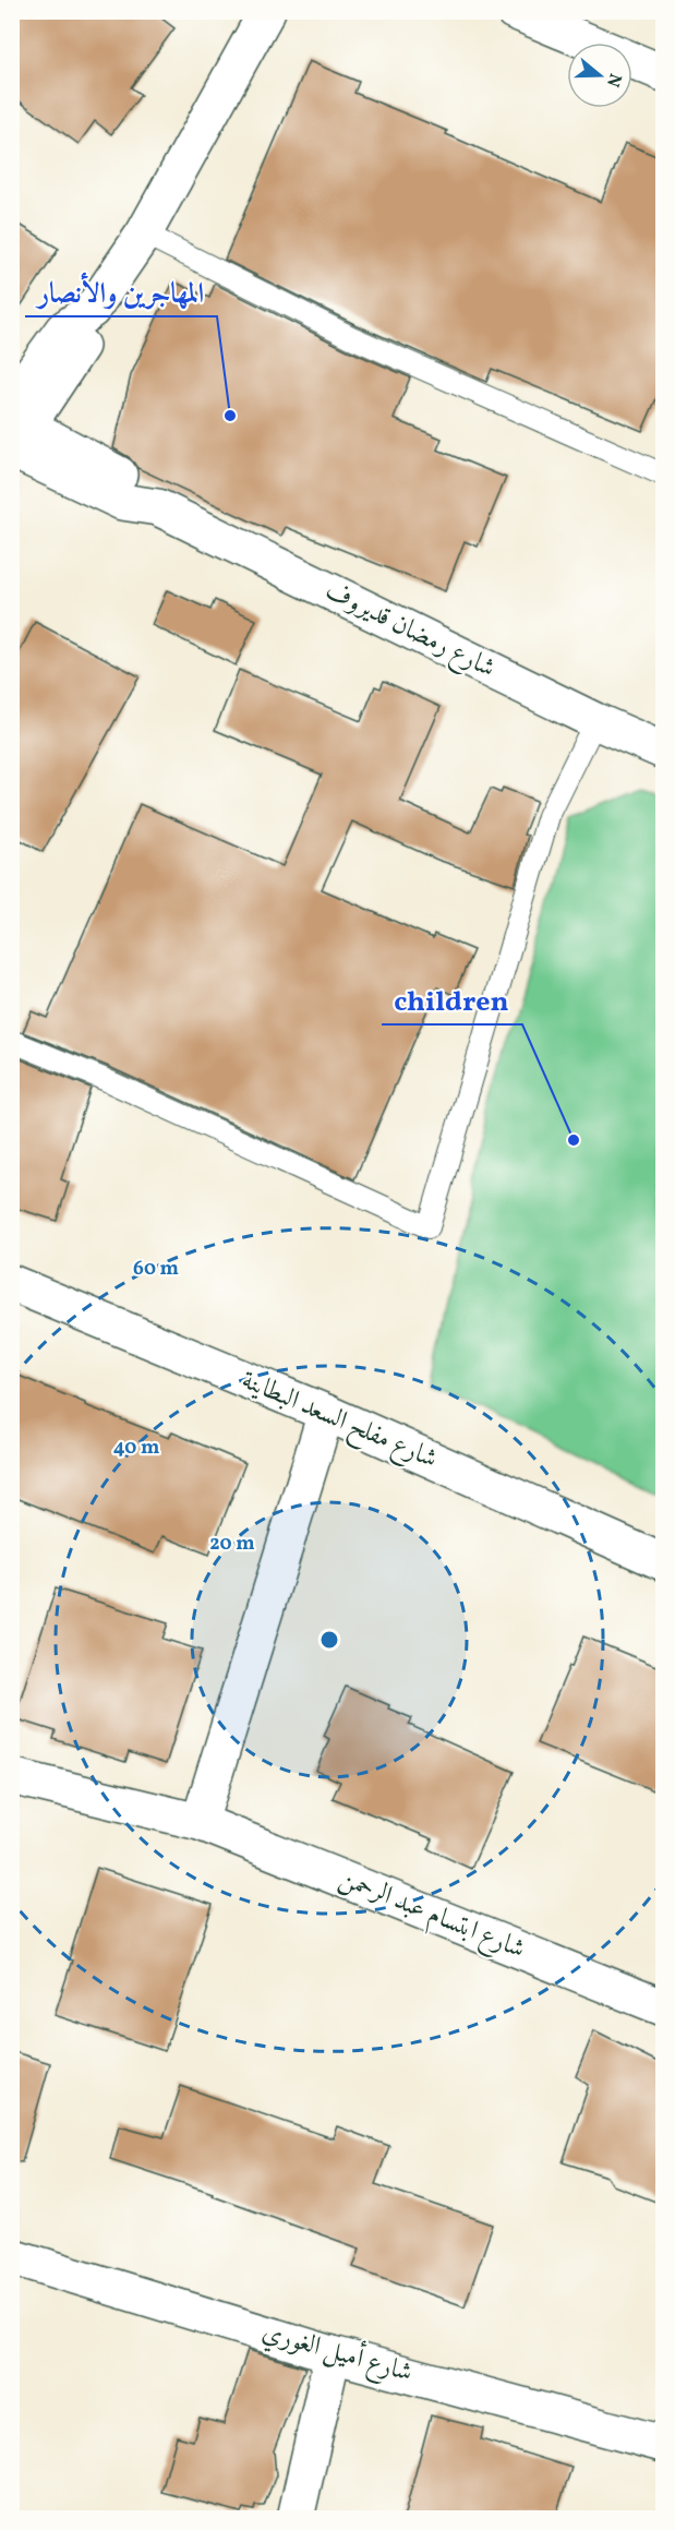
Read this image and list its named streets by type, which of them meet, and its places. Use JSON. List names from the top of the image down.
{
  "streets": {
    "street": [
      "شارع رمضان قديروف",
      "شارع مفلح السعد البطاينة",
      "شارع ابتسام عبد الرحمن",
      "شارع أميل الغوري"
    ]
  },
  "places": ["المهاجرين والأنصار", "children"],
  "north": "right",
  "rings": ["60 m", "40 m", "20 m"]
}
